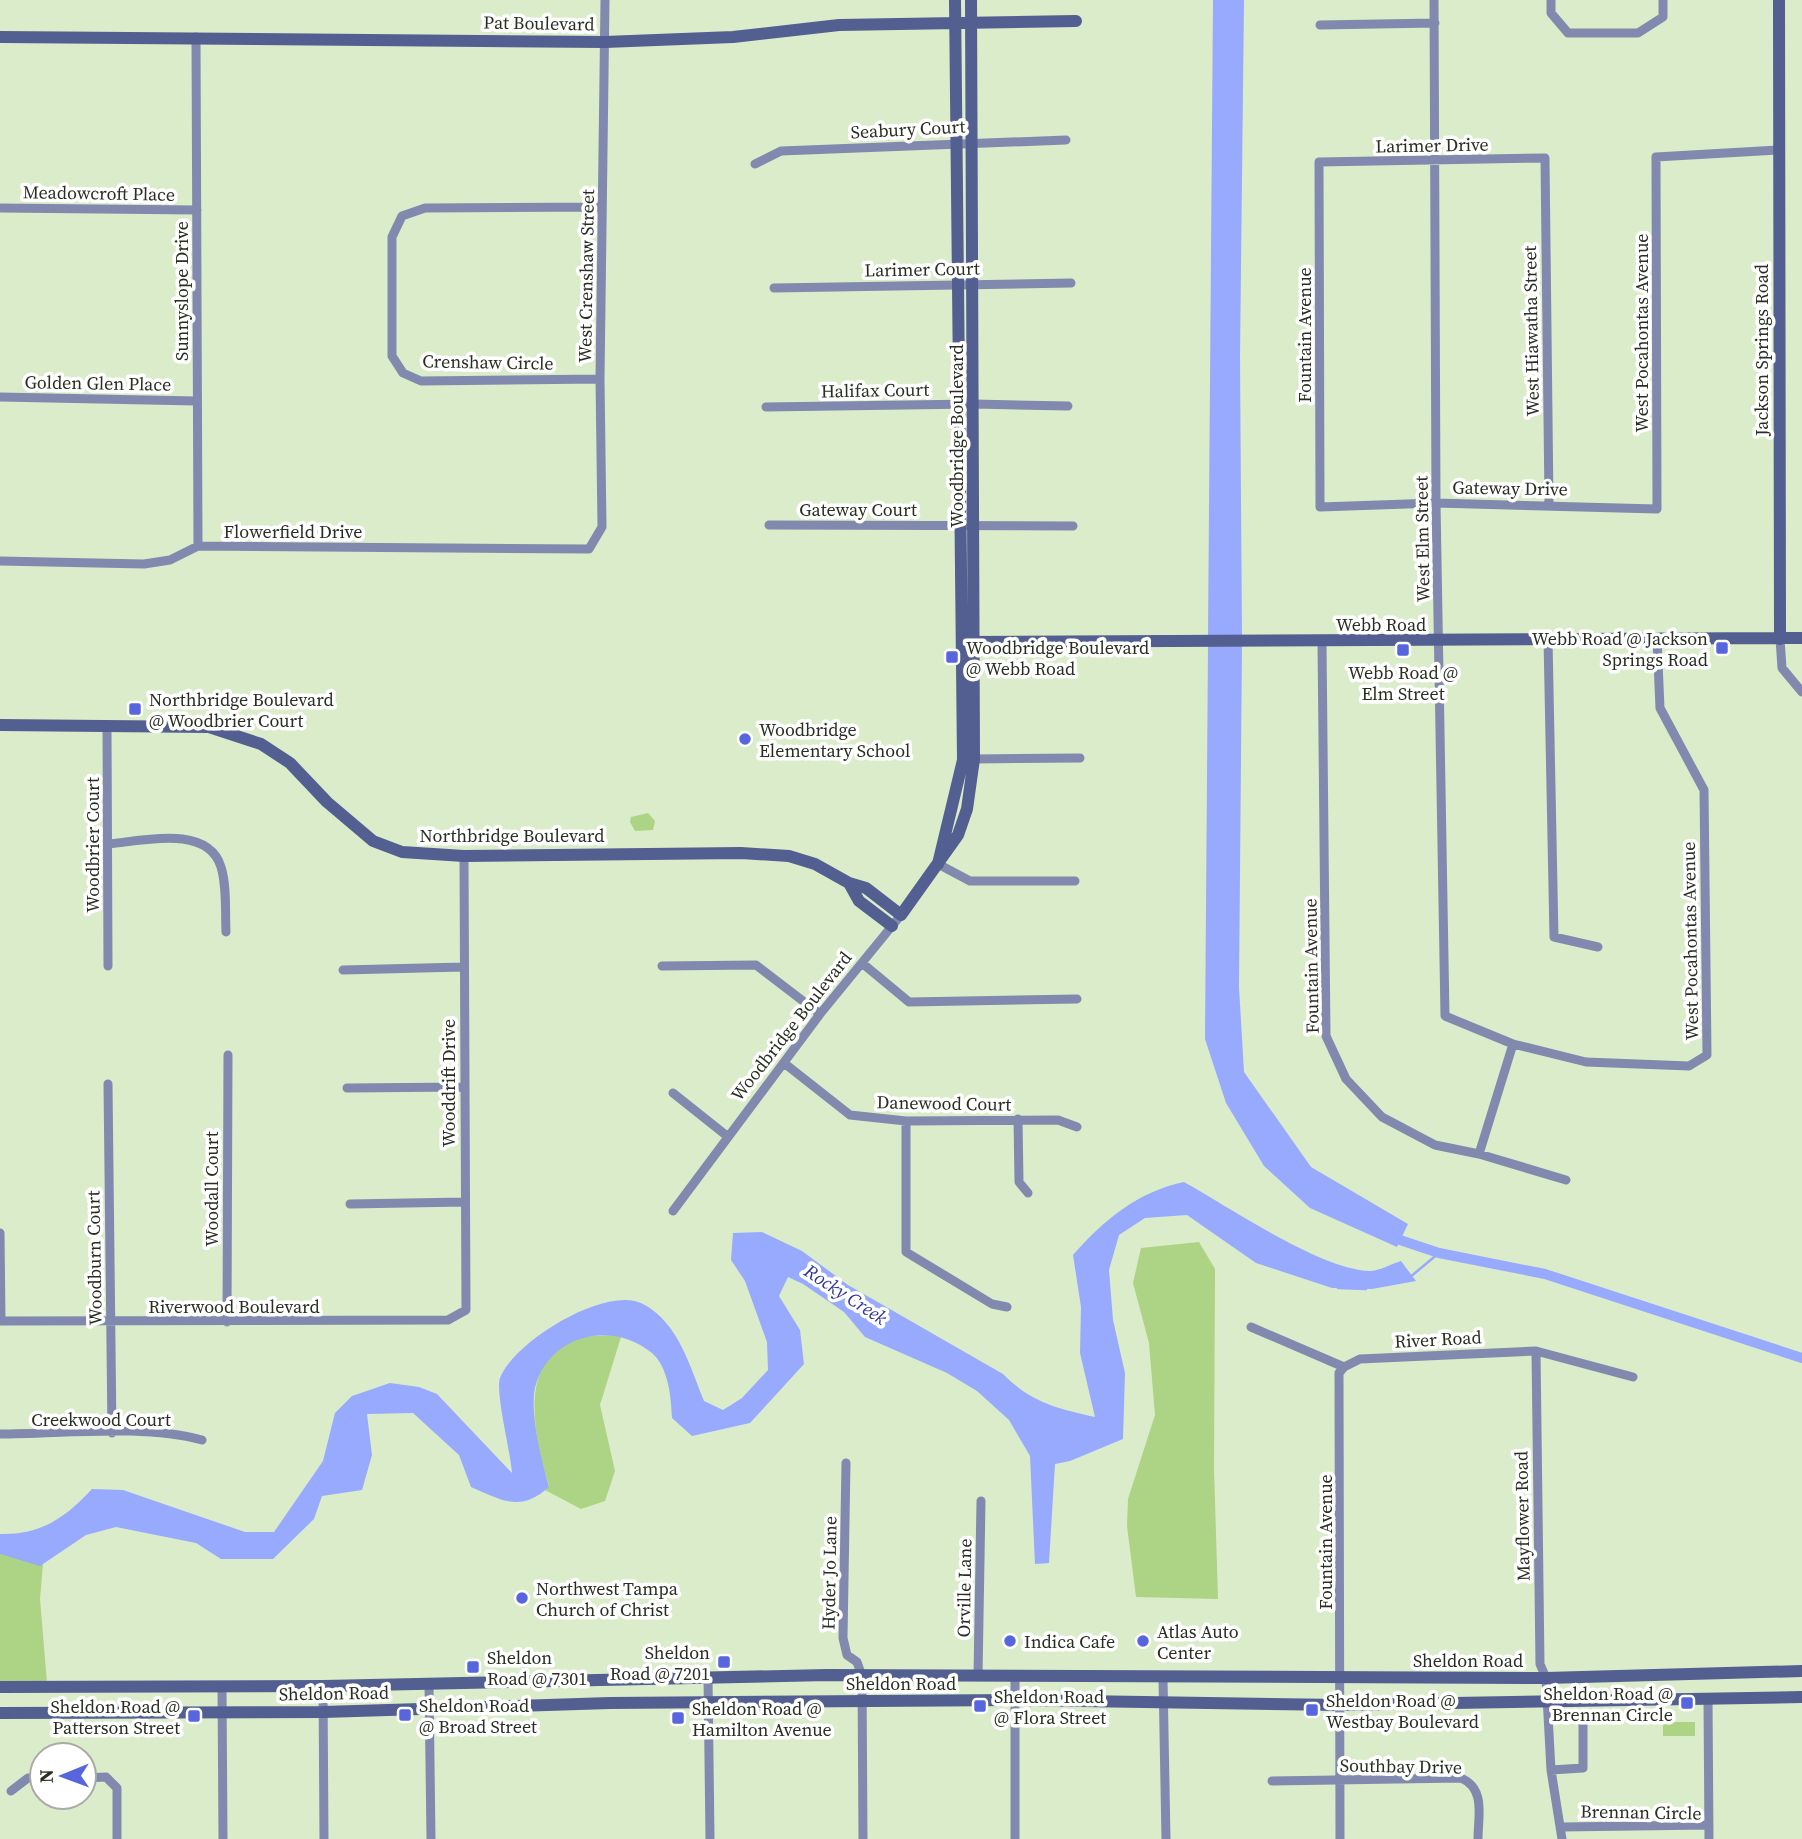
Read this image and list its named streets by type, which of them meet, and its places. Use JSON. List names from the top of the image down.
{
  "streets": {
    "street": [
      "Pat Boulevard",
      "Seabury Court",
      "Larimer Drive",
      "Meadowcroft Place",
      "Larimer Court",
      "West Crenshaw Street",
      "Sunnyslope Drive",
      "West Hiawatha Street",
      "West Pocahontas Avenue",
      "Fountain Avenue",
      "Jackson Springs Road",
      "Crenshaw Circle",
      "Golden Glen Place",
      "Halifax Court",
      "Woodbridge Boulevard",
      "Gateway Drive",
      "Gateway Court",
      "Flowerfield Drive",
      "West Elm Street",
      "Webb Road",
      "Northbridge Boulevard",
      "Woodbrier Court",
      "Wooddrift Drive",
      "Danewood Court",
      "Woodall Court",
      "Woodburn Court",
      "Riverwood Boulevard",
      "River Road",
      "Creekwood Court",
      "Mayflower Road",
      "Hyder Jo Lane",
      "Orville Lane",
      "Sheldon Road",
      "Southbay Drive",
      "Brennan Circle"
    ]
  },
  "crossings": [
    ["Pat Boulevard", "West Crenshaw Street"],
    ["Pat Boulevard", "Sunnyslope Drive"],
    ["Pat Boulevard", "Woodbridge Boulevard"],
    ["Seabury Court", "Woodbridge Boulevard"],
    ["Larimer Drive", "West Hiawatha Street"],
    ["Larimer Drive", "Fountain Avenue"],
    ["Larimer Drive", "West Elm Street"],
    ["Meadowcroft Place", "Sunnyslope Drive"],
    ["Larimer Court", "Woodbridge Boulevard"],
    ["West Crenshaw Street", "Crenshaw Circle"],
    ["West Crenshaw Street", "Flowerfield Drive"],
    ["Sunnyslope Drive", "Golden Glen Place"],
    ["Sunnyslope Drive", "Flowerfield Drive"],
    ["West Hiawatha Street", "Gateway Drive"],
    ["West Pocahontas Avenue", "Jackson Springs Road"],
    ["West Pocahontas Avenue", "Gateway Drive"],
    ["West Pocahontas Avenue", "West Elm Street"],
    ["West Pocahontas Avenue", "Webb Road"],
    ["Fountain Avenue", "Gateway Drive"],
    ["Fountain Avenue", "Webb Road"],
    ["Fountain Avenue", "River Road"],
    ["Fountain Avenue", "Sheldon Road"],
    ["Fountain Avenue", "Southbay Drive"],
    ["Jackson Springs Road", "Webb Road"],
    ["Halifax Court", "Woodbridge Boulevard"],
    ["Woodbridge Boulevard", "Gateway Court"],
    ["Woodbridge Boulevard", "Webb Road"],
    ["Woodbridge Boulevard", "Northbridge Boulevard"],
    ["Woodbridge Boulevard", "Danewood Court"],
    ["Gateway Drive", "West Elm Street"],
    ["West Elm Street", "Webb Road"],
    ["Northbridge Boulevard", "Woodbrier Court"],
    ["Northbridge Boulevard", "Wooddrift Drive"],
    ["Wooddrift Drive", "Riverwood Boulevard"],
    ["Woodall Court", "Riverwood Boulevard"],
    ["Woodburn Court", "Riverwood Boulevard"],
    ["Woodburn Court", "Creekwood Court"],
    ["River Road", "Mayflower Road"],
    ["Mayflower Road", "Sheldon Road"],
    ["Mayflower Road", "Brennan Circle"],
    ["Hyder Jo Lane", "Sheldon Road"],
    ["Orville Lane", "Sheldon Road"],
    ["Sheldon Road", "Brennan Circle"]
  ],
  "water": ["Rocky Creek"],
  "places": {
    "transit": [
      "Webb Road @ Jackson Springs Road",
      "Webb Road @ Elm Street",
      "Woodbridge Boulevard @ Webb Road",
      "Northbridge Boulevard @ Woodbrier Court",
      "Sheldon Road @ 7201",
      "Sheldon Road @ 7301",
      "Sheldon Road @ Brennan Circle",
      "Sheldon Road @ Flora Street",
      "Sheldon Road @ Westbay Boulevard",
      "Sheldon Road @ Broad Street",
      "Sheldon Road @ Patterson Street",
      "Sheldon Road @ Hamilton Avenue"
    ],
    "other": [
      "Woodbridge Elementary School",
      "Northwest Tampa Church of Christ",
      "Indica Cafe",
      "Atlas Auto Center"
    ]
  },
  "north": "left"
}
